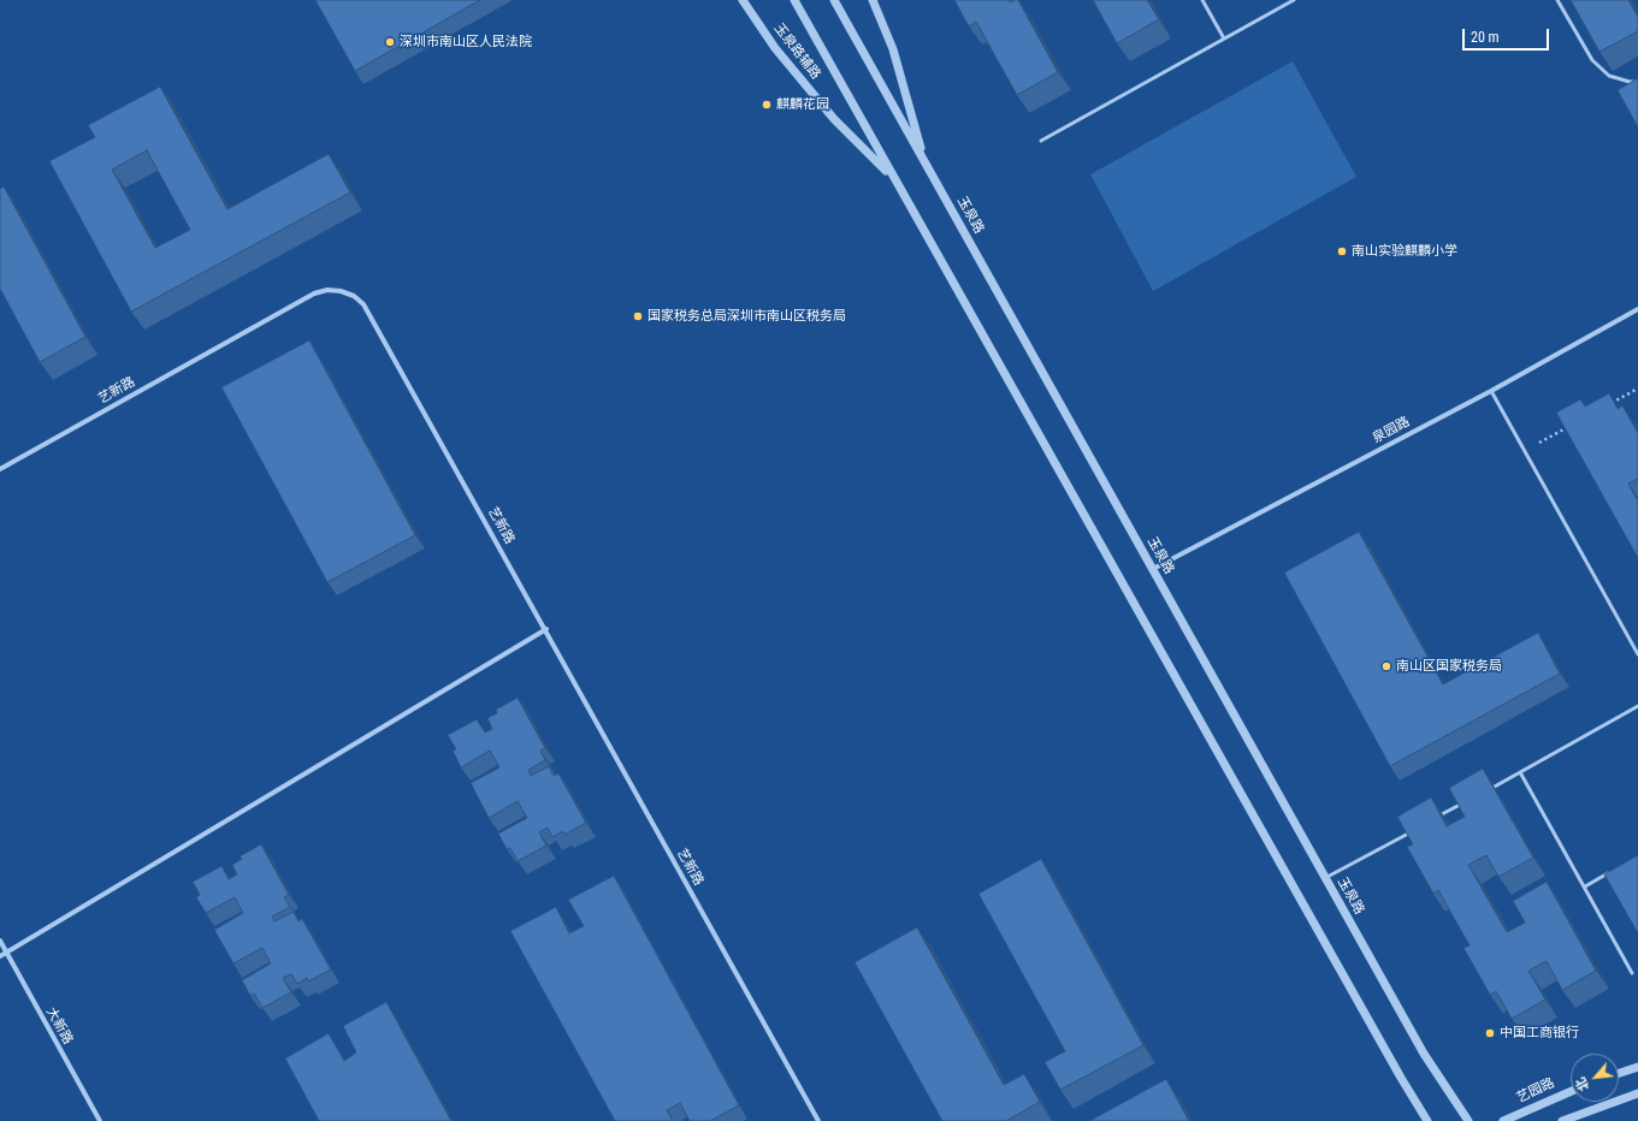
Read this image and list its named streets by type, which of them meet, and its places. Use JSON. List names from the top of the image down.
{
  "streets": {
    "street": [
      "玉泉路辅路",
      "玉泉路",
      "艺新路",
      "泉园路",
      "大新路",
      "艺园路"
    ]
  },
  "crossings": [
    ["玉泉路", "泉园路"]
  ],
  "places": [
    "深圳市南山区人民法院",
    "麒麟花园",
    "南山实验麒麟小学",
    "国家税务总局深圳市南山区税务局",
    "南山区国家税务局",
    "中国工商银行"
  ],
  "scale_bar": "20 m",
  "north": "bottom left"
}
